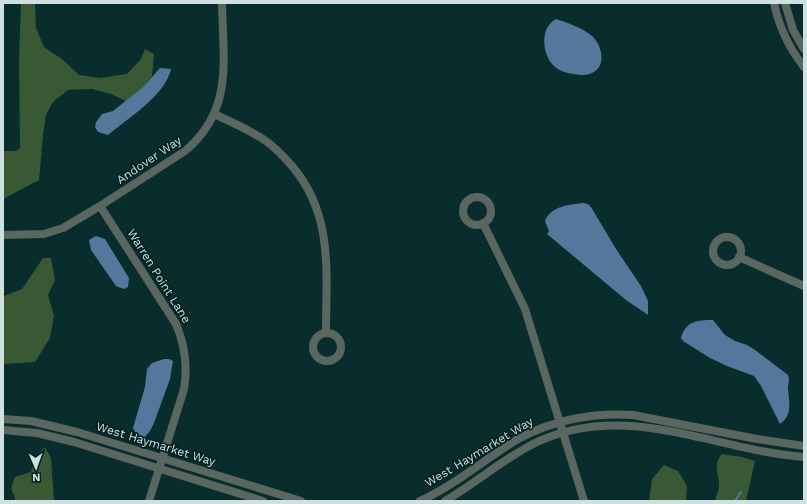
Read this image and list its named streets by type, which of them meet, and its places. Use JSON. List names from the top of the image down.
{
  "streets": {
    "street": ["Andover Way", "Warren Point Lane", "West Haymarket Way"]
  },
  "crossings": [
    ["Andover Way", "Warren Point Lane"],
    ["Warren Point Lane", "West Haymarket Way"]
  ],
  "north": "bottom"
}
